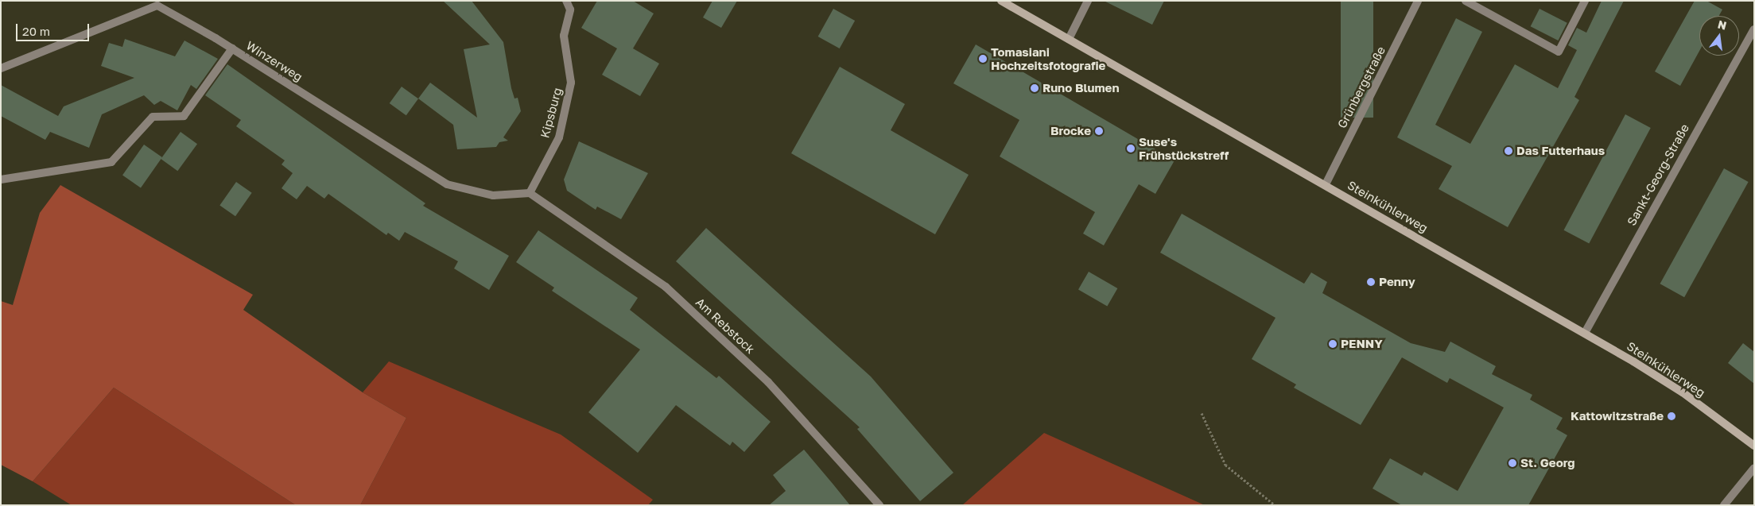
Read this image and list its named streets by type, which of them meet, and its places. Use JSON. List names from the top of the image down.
{
  "streets": {
    "street": [
      "Winzerweg",
      "Grünbergstraße",
      "Kipsburg",
      "Sankt-Georg-Straße",
      "Steinkühlerweg",
      "Am Rebstock"
    ]
  },
  "crossings": [
    ["Winzerweg", "Kipsburg"],
    ["Winzerweg", "Am Rebstock"],
    ["Grünbergstraße", "Steinkühlerweg"],
    ["Kipsburg", "Am Rebstock"],
    ["Sankt-Georg-Straße", "Steinkühlerweg"]
  ],
  "places": [
    "Tomasiani Hochzeitsfotografie",
    "Runo Blumen",
    "Brocke",
    "Suse's Frühstückstreff",
    "Das Futterhaus",
    "Penny",
    "PENNY",
    "Kattowitzstraße",
    "St. Georg"
  ],
  "scale_bar": "20 m",
  "north": "top"
}
